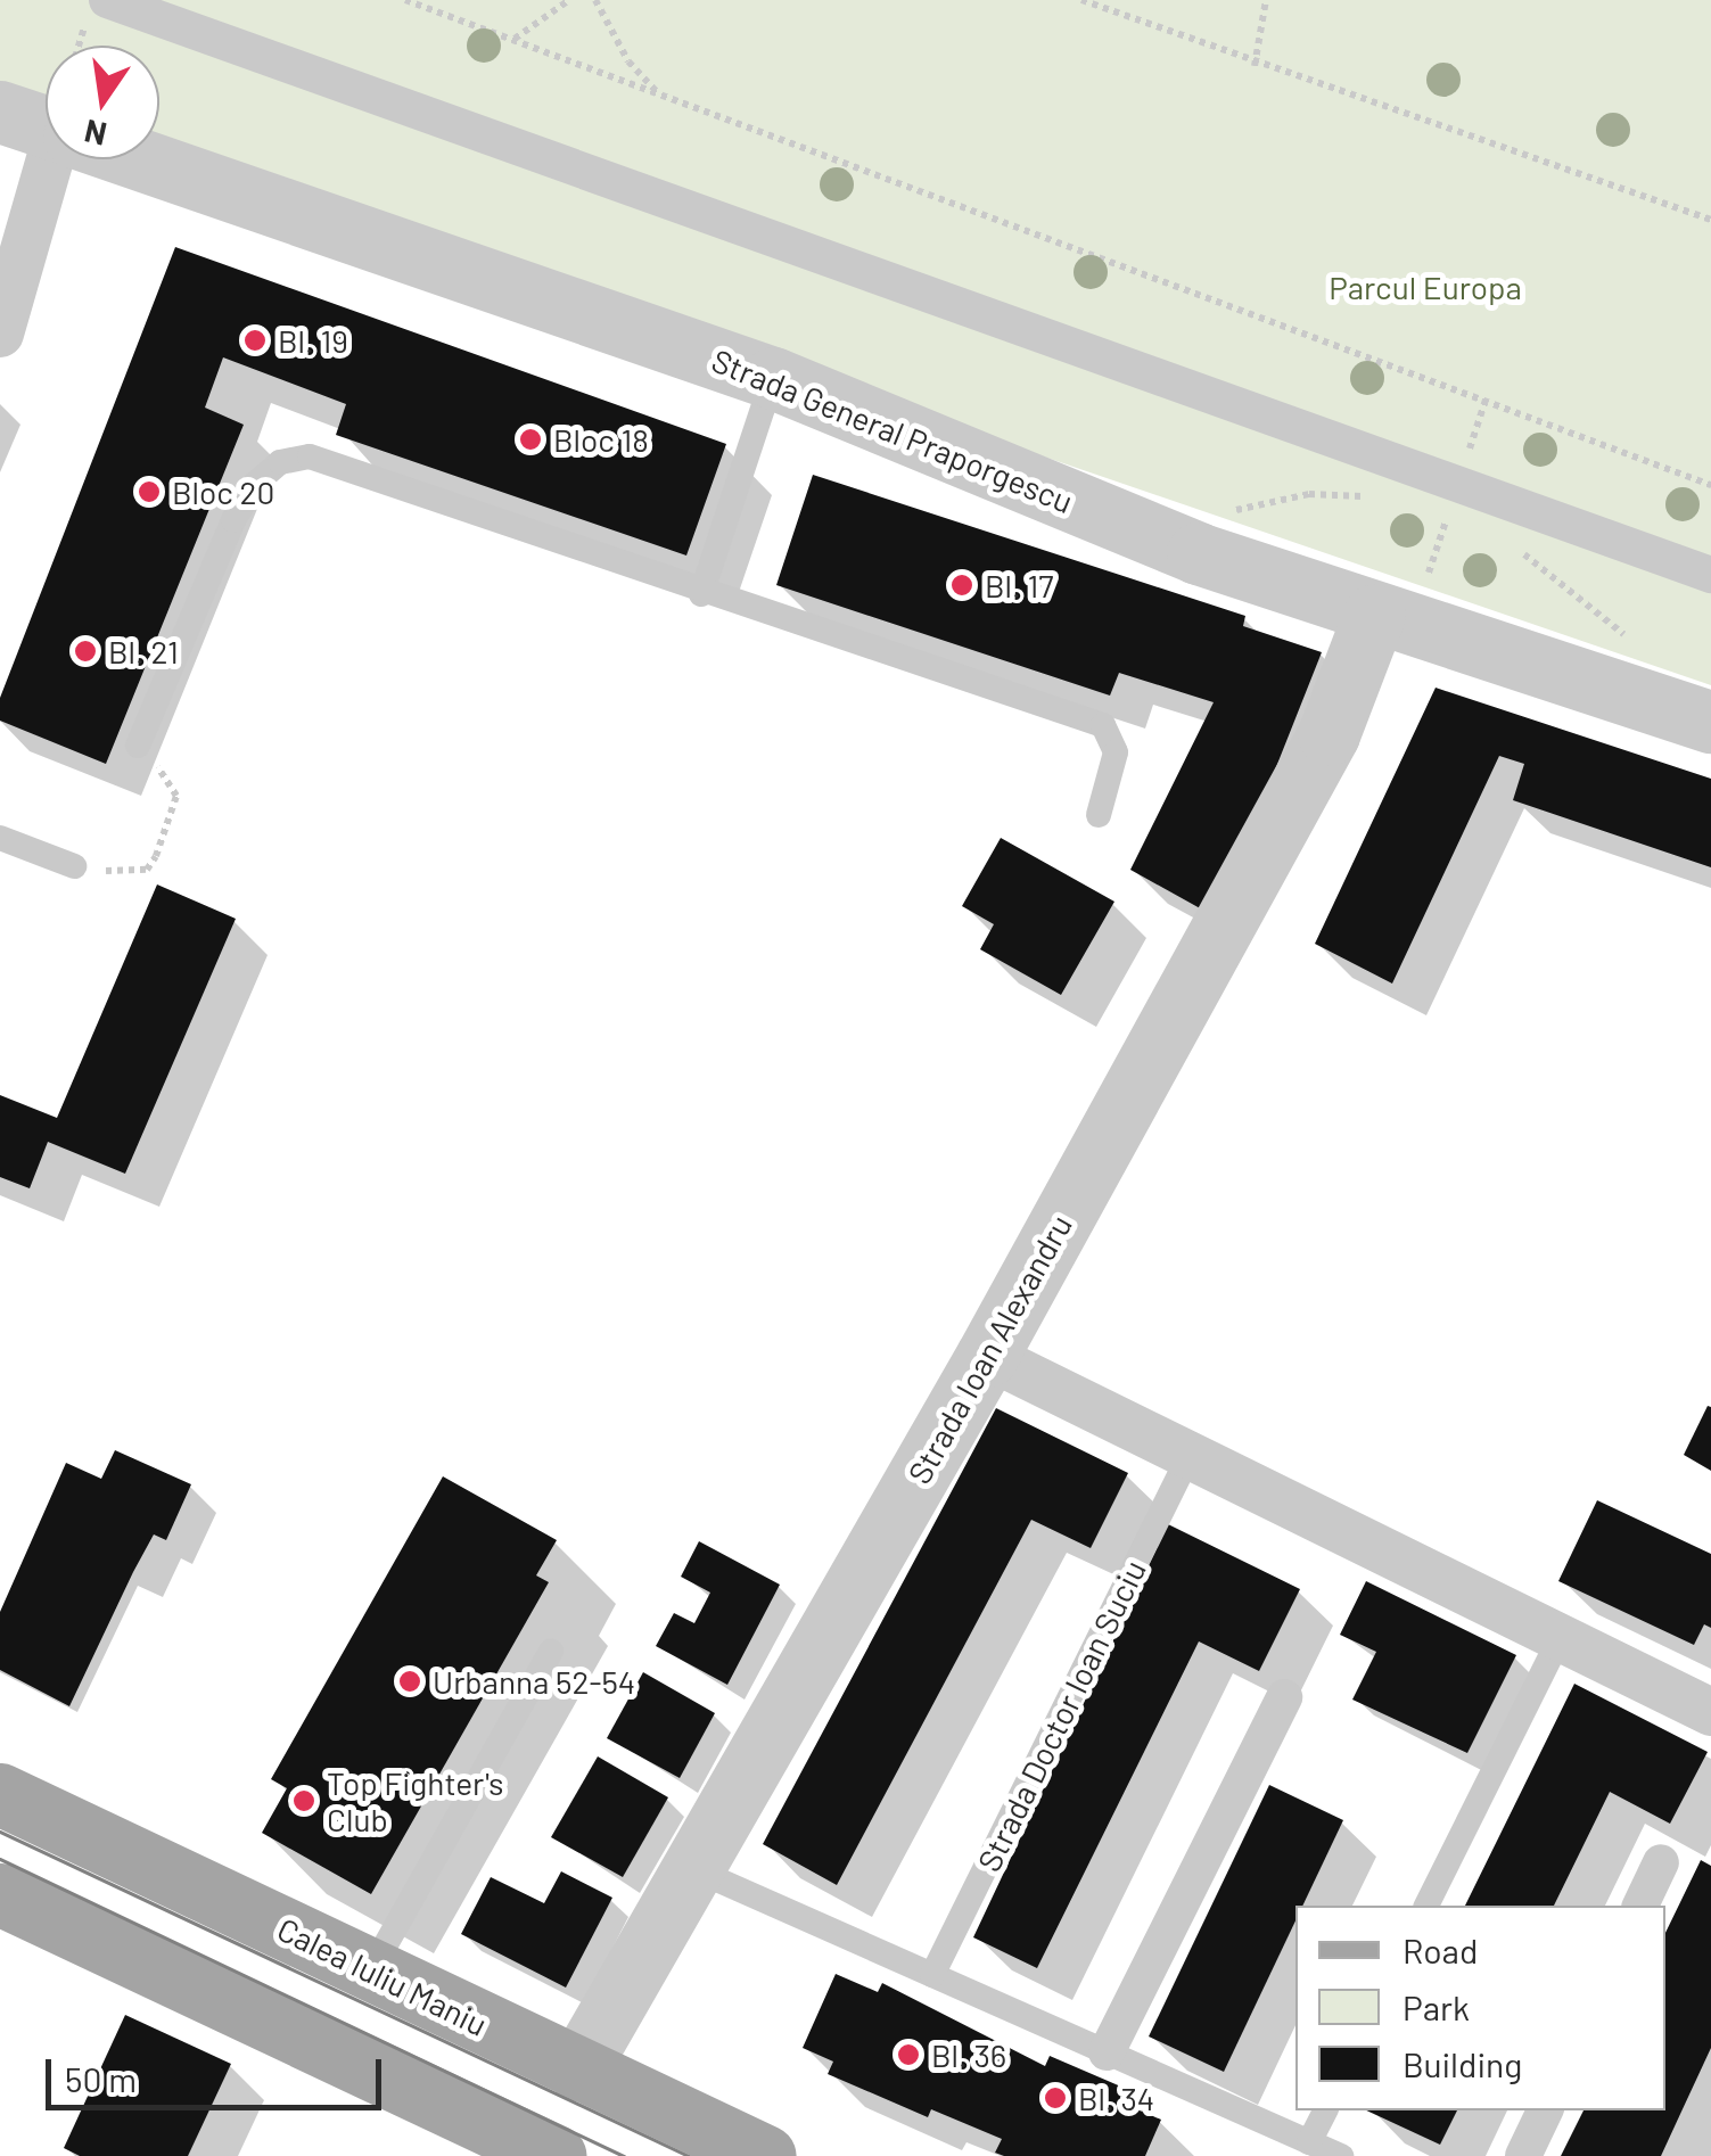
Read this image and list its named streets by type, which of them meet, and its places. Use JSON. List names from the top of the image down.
{
  "streets": {
    "main road": ["Calea Iuliu Maniu"],
    "street": ["Strada General Praporgescu", "Strada Ioan Alexandru"],
    "lane": ["Strada Doctor Ioan Suciu"]
  },
  "crossings": [
    ["Strada General Praporgescu", "Strada Ioan Alexandru"],
    ["Strada Ioan Alexandru", "Calea Iuliu Maniu"]
  ],
  "parks": ["Parcul Europa"],
  "places": [
    "Bl. 19",
    "Bloc 18",
    "Bloc 20",
    "Bl. 17",
    "Bl. 21",
    "Urbanna 52-54",
    "Top Fighter's Club",
    "Bl. 36",
    "Bl. 34"
  ],
  "legend": ["Road", "Park", "Building"],
  "scale_bar": "50 m",
  "north": "bottom"
}
